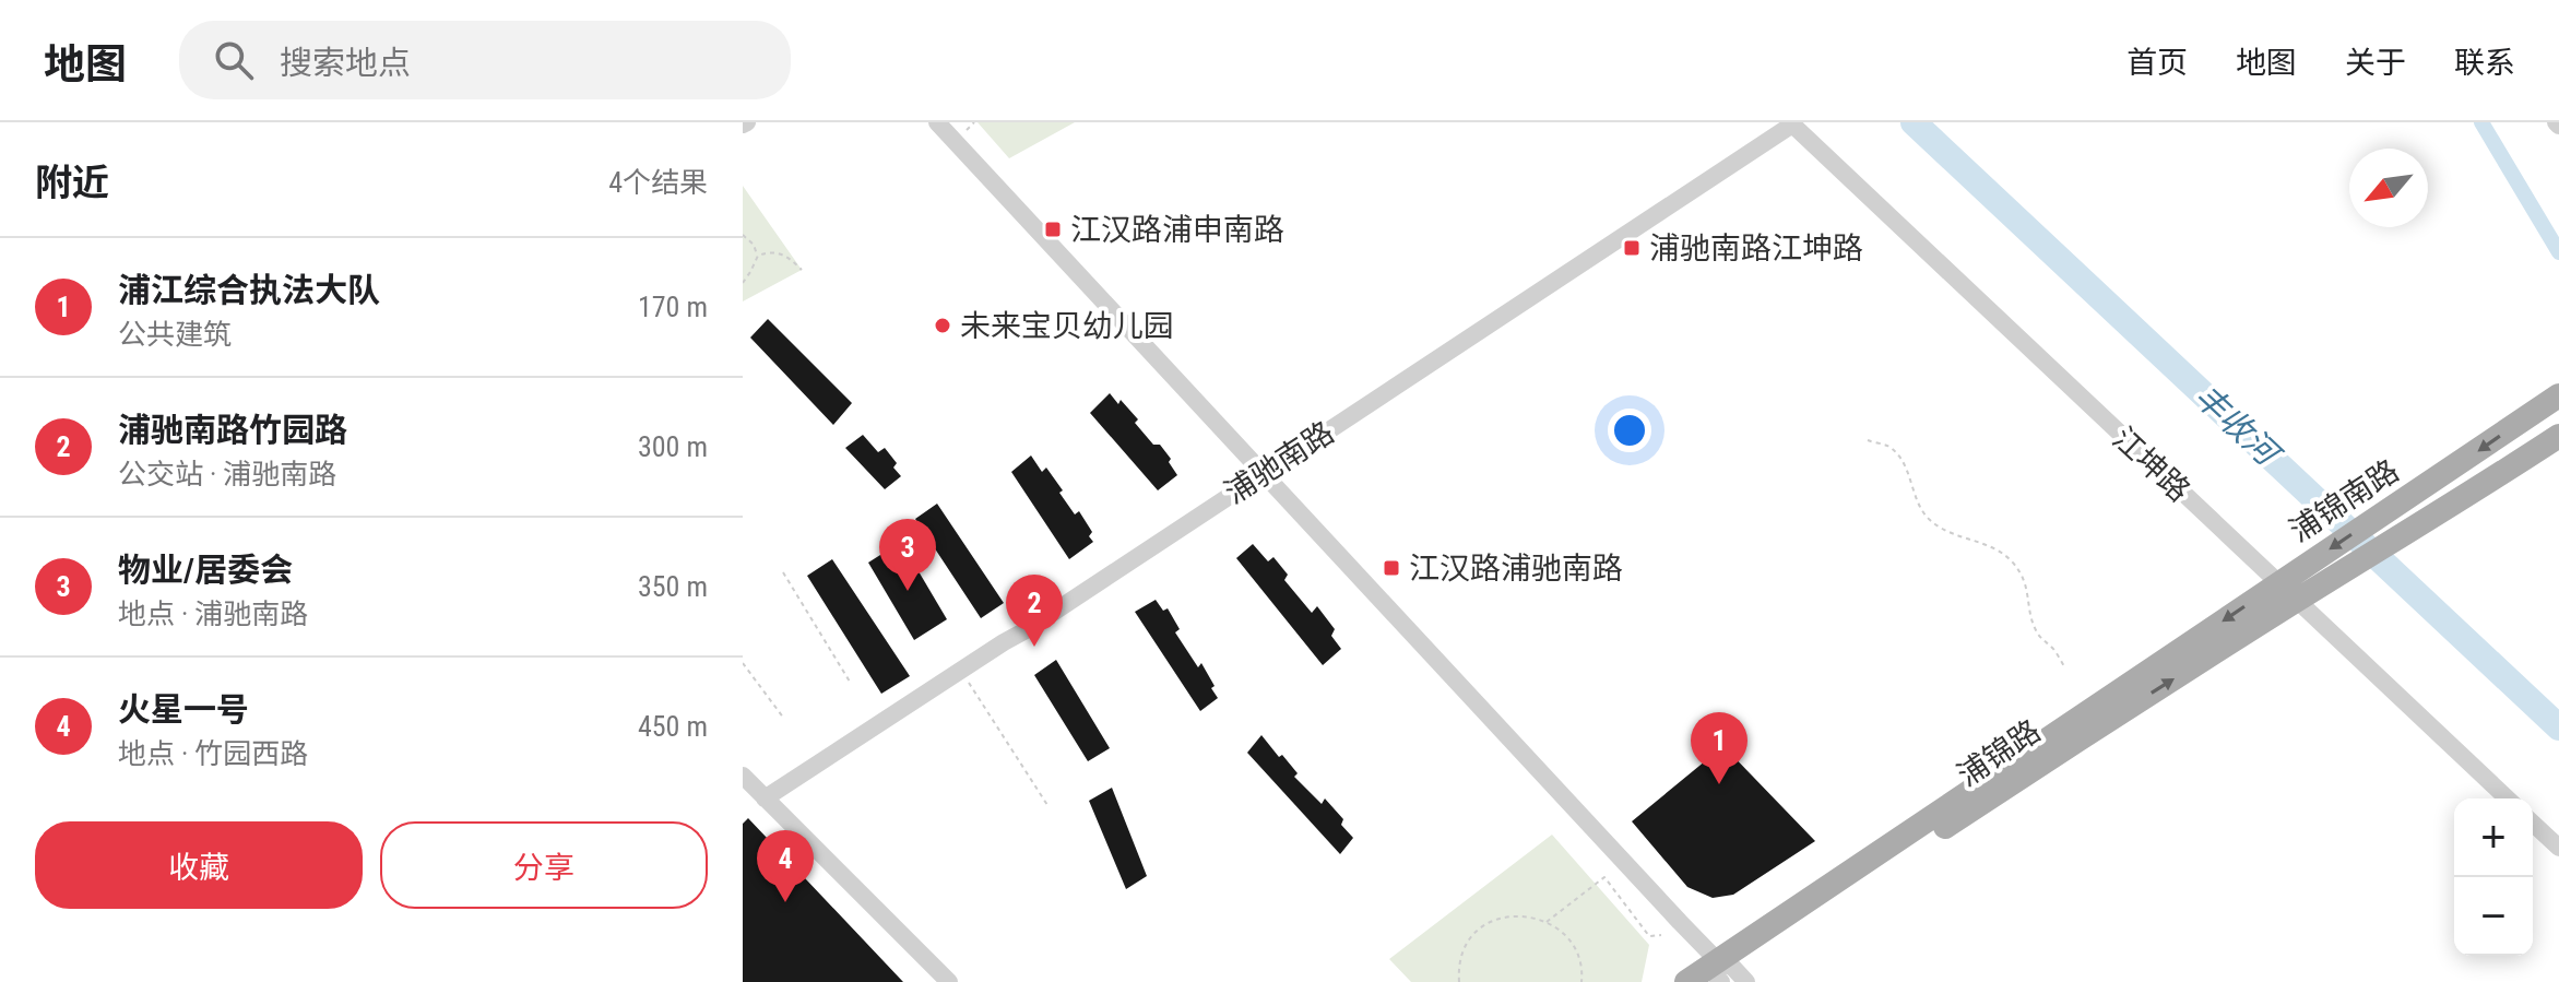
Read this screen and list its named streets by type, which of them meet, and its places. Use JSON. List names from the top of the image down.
{
  "streets": {
    "main road": ["浦锦南路", "浦锦路"],
    "street": ["浦驰南路", "江坤路"]
  },
  "crossings": [
    ["浦驰南路", "江坤路"],
    ["江坤路", "浦锦南路"],
    ["江坤路", "浦锦路"],
    ["浦锦南路", "浦锦路"]
  ],
  "water": ["丰收河"],
  "places": {
    "transit": ["江汉路浦申南路", "浦驰南路江坤路", "江汉路浦驰南路"],
    "other": ["未来宝贝幼儿园"]
  },
  "north": "bottom left",
  "page": {
    "header": "地图",
    "search": "搜索地点",
    "nav": [
      "首页",
      "地图",
      "关于",
      "联系"
    ],
    "heading": ["附近", "4个结果"],
    "list": [
      {
        "mark": "1",
        "name": "浦江综合执法大队",
        "note": "公共建筑",
        "value": "170 m"
      },
      {
        "mark": "2",
        "name": "浦驰南路竹园路",
        "note": "公交站 · 浦驰南路",
        "value": "300 m"
      },
      {
        "mark": "3",
        "name": "物业/居委会",
        "note": "地点 · 浦驰南路",
        "value": "350 m"
      },
      {
        "mark": "4",
        "name": "火星一号",
        "note": "地点 · 竹园西路",
        "value": "450 m"
      }
    ],
    "pins": [
      "3",
      "2",
      "1",
      "4"
    ],
    "buttons": ["收藏", "分享"],
    "map_buttons": ["+", "−"]
  }
}
